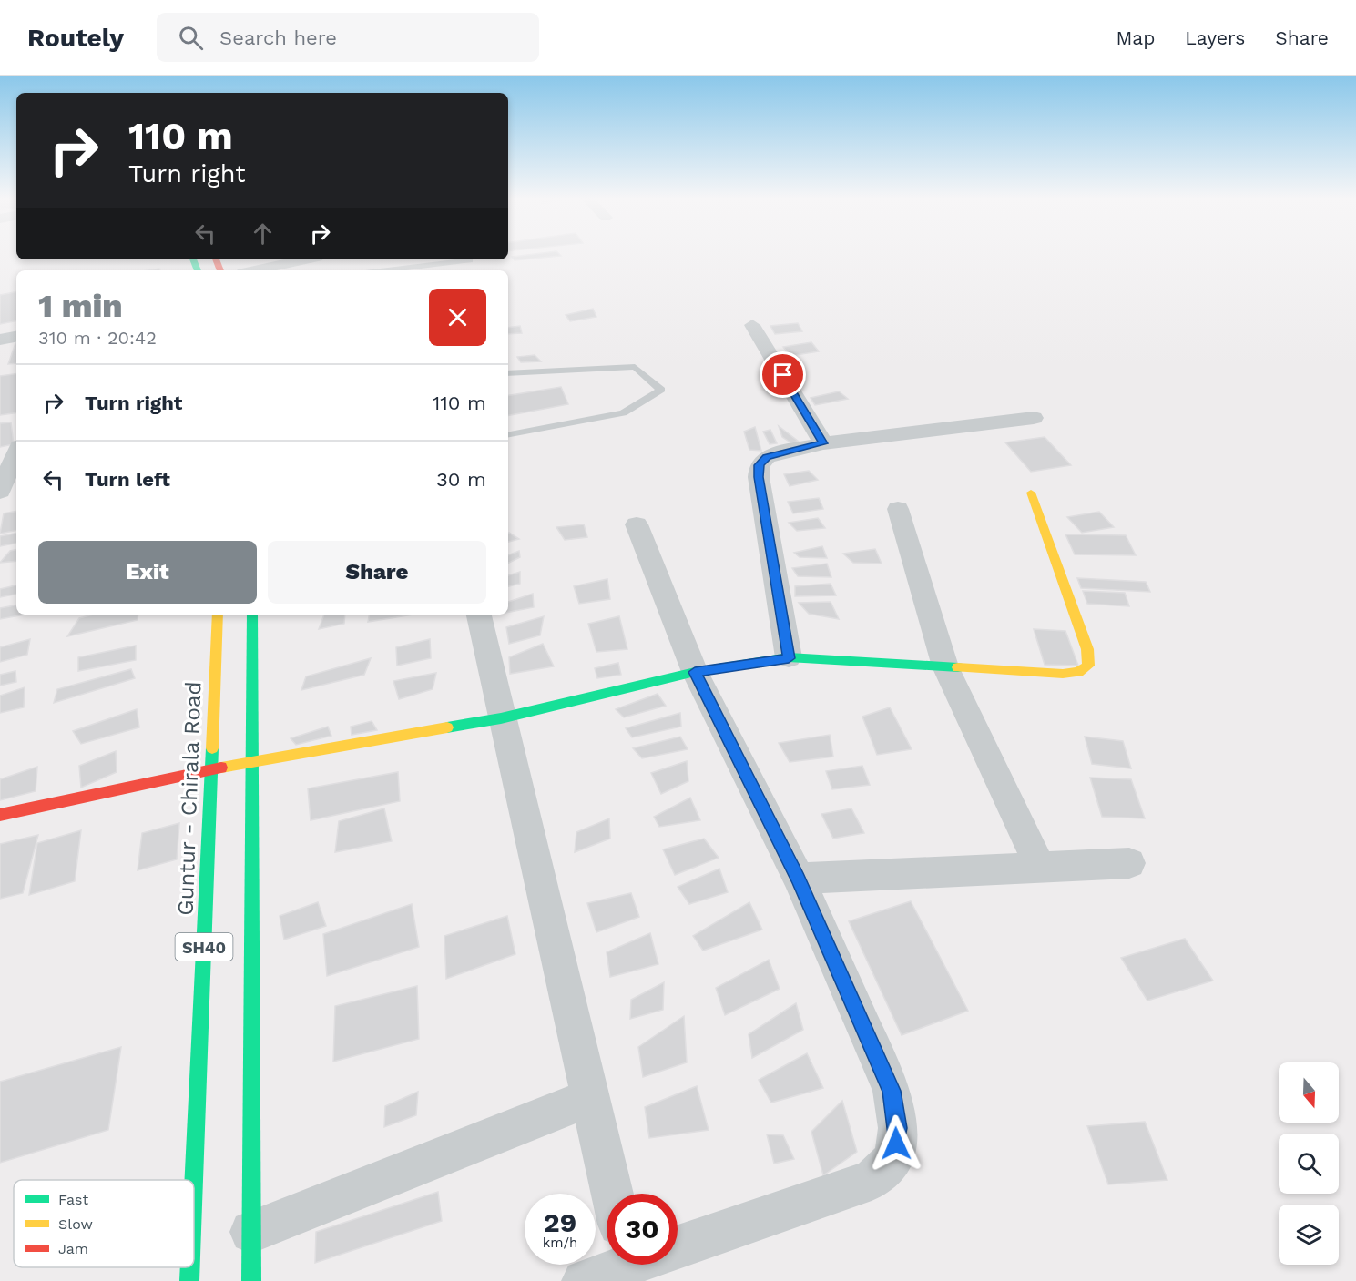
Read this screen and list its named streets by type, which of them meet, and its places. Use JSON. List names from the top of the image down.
{
  "streets": {
    "main road": ["Guntur - Chirala Road", "SH40"]
  },
  "legend": ["Fast", "Slow", "Jam"],
  "north": "bottom",
  "page": {
    "header": "Routely",
    "search": "Search here",
    "nav": ["Map", "Layers", "Share"],
    "turn": ["110 m", "Turn right"],
    "heading": ["1 min", "310 m · 20:42"],
    "list": [
      {
        "name": "Turn right",
        "value": "110 m"
      },
      {
        "name": "Turn left",
        "value": "30 m"
      }
    ],
    "buttons": ["Exit", "Share"],
    "speed": "29 km/h",
    "limit": "30"
  }
}
